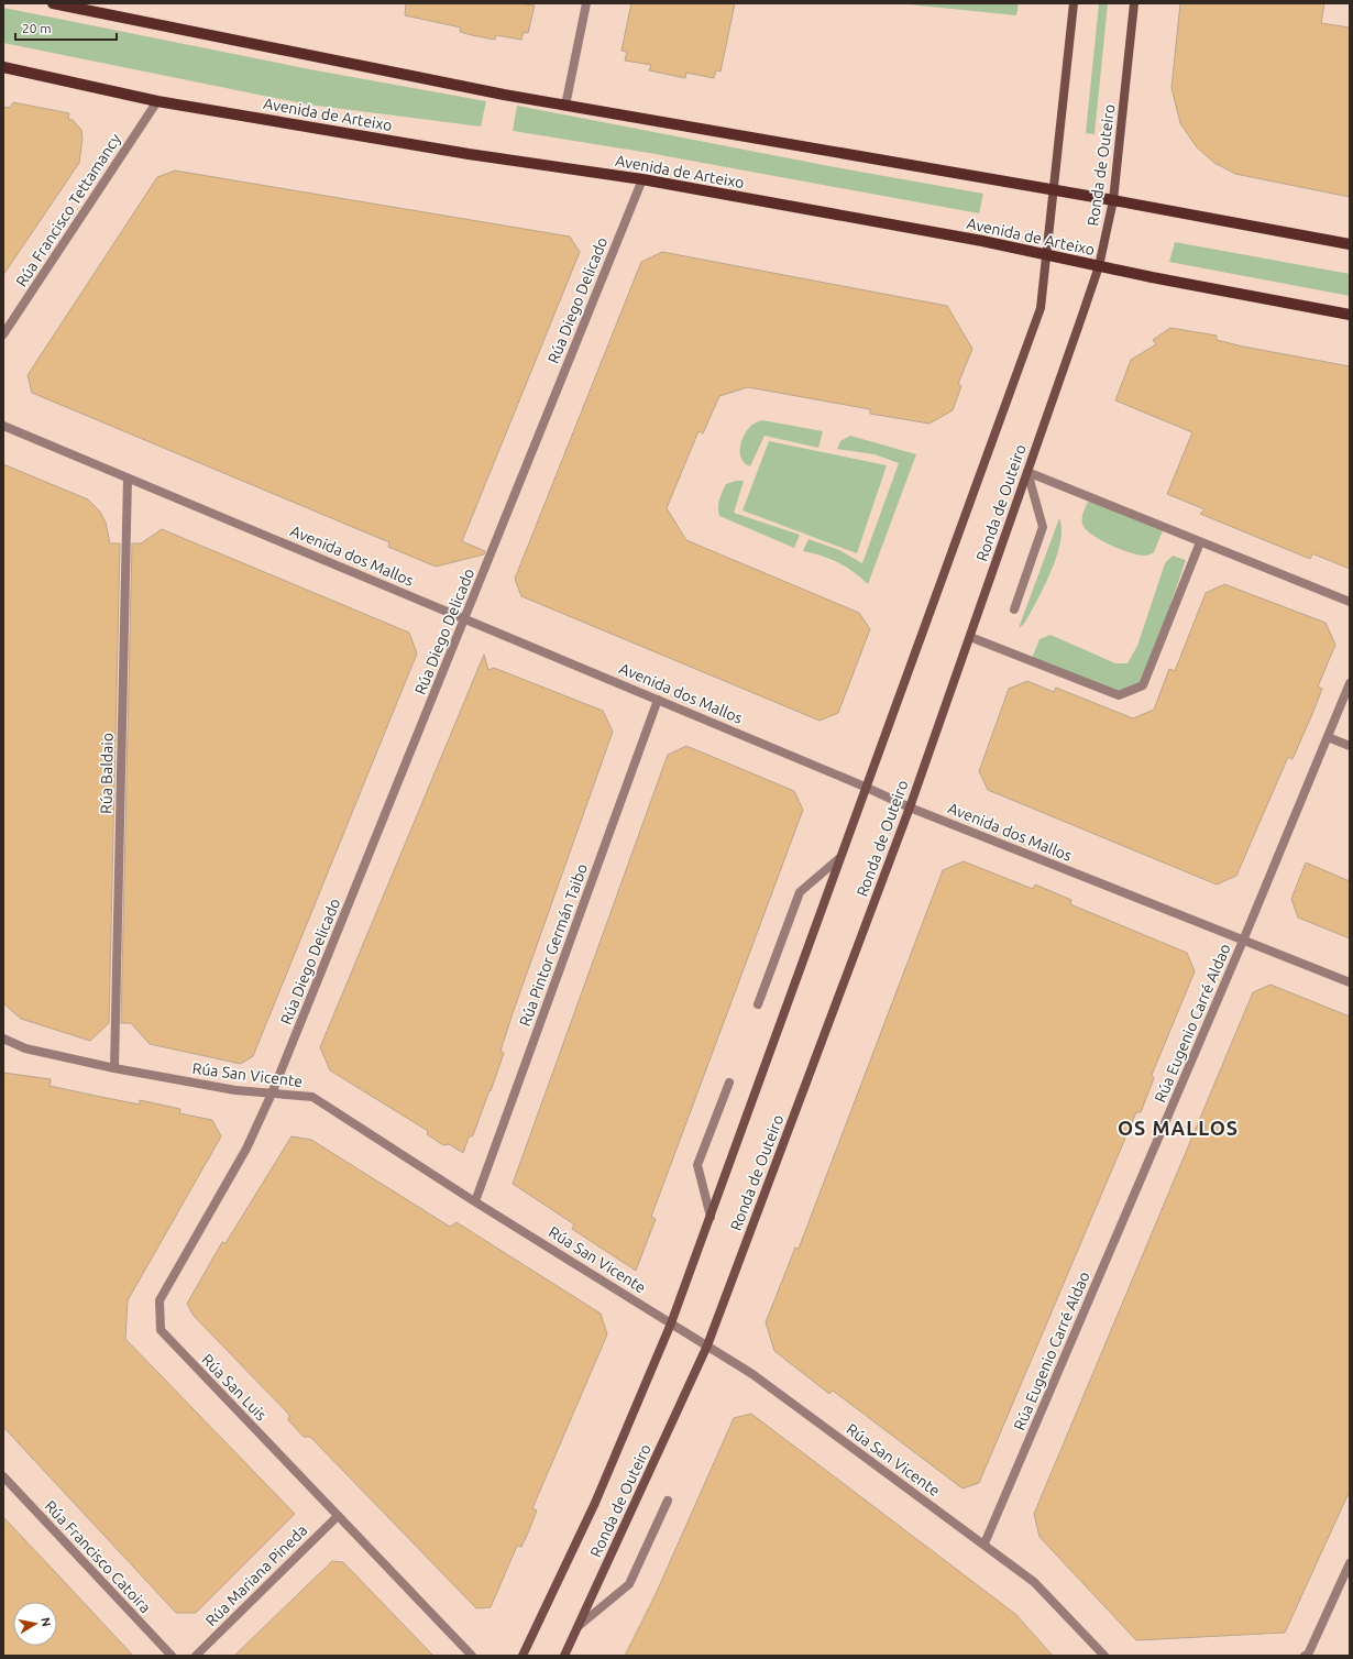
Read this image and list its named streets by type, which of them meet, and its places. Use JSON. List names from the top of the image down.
{
  "streets": {
    "main road": ["Avenida de Arteixo", "Ronda de Outeiro"],
    "street": [
      "Rúa Francisco Tettamancy",
      "Rúa Diego Delicado",
      "Avenida dos Mallos",
      "Rúa Baldaio",
      "Rúa Pintor Germán Taibo",
      "Rúa Eugenio Carré Aldao",
      "Rúa San Vicente",
      "Rúa San Luis",
      "Rúa Francisco Catoira",
      "Rúa Mariana Pineda"
    ]
  },
  "crossings": [
    ["Avenida de Arteixo", "Ronda de Outeiro"],
    ["Avenida de Arteixo", "Rúa Francisco Tettamancy"],
    ["Avenida de Arteixo", "Rúa Diego Delicado"],
    ["Ronda de Outeiro", "Avenida dos Mallos"],
    ["Ronda de Outeiro", "Rúa San Vicente"],
    ["Rúa Diego Delicado", "Avenida dos Mallos"],
    ["Rúa Diego Delicado", "Rúa San Vicente"],
    ["Rúa Diego Delicado", "Rúa San Luis"],
    ["Avenida dos Mallos", "Rúa Baldaio"],
    ["Avenida dos Mallos", "Rúa Pintor Germán Taibo"],
    ["Avenida dos Mallos", "Rúa Eugenio Carré Aldao"],
    ["Rúa Baldaio", "Rúa San Vicente"],
    ["Rúa Pintor Germán Taibo", "Rúa San Vicente"],
    ["Rúa Eugenio Carré Aldao", "Rúa San Vicente"],
    ["Rúa San Vicente", "Rúa San Luis"],
    ["Rúa San Luis", "Rúa Mariana Pineda"]
  ],
  "districts": ["OS MALLOS"],
  "scale_bar": "20 m",
  "north": "right"
}
